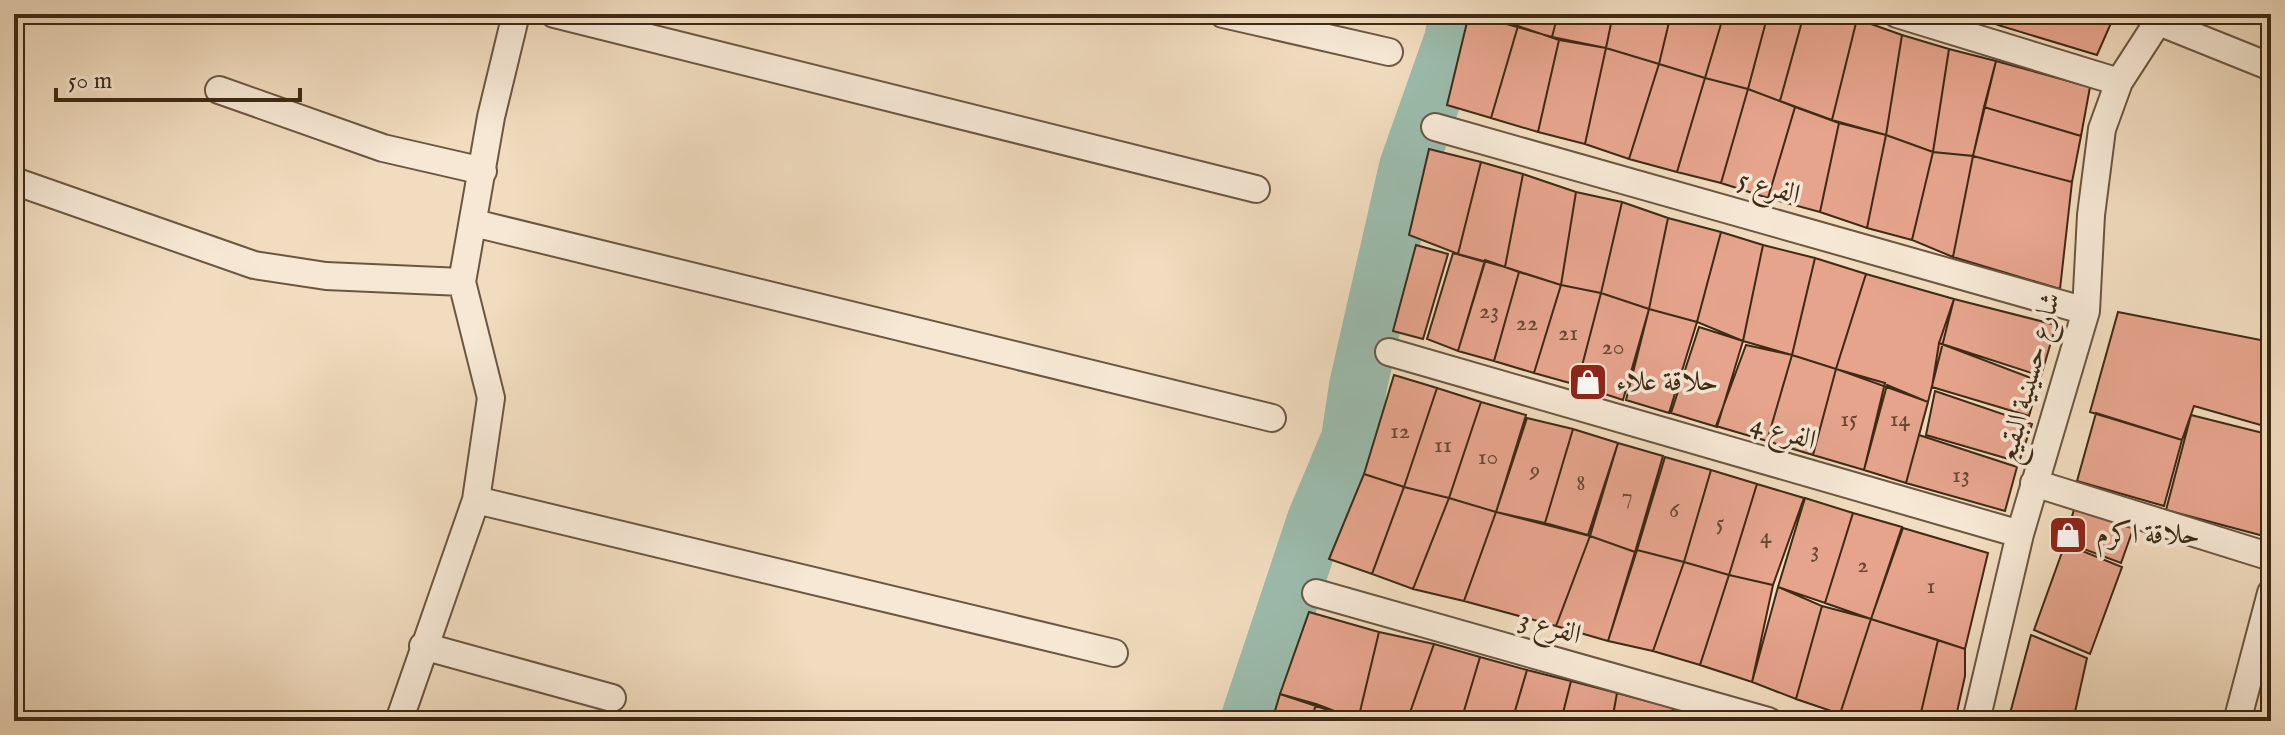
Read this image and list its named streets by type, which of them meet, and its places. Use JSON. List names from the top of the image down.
{
  "streets": {
    "street": [
      "الفرع 5",
      "شارع حسينية البقيع",
      "الفرع 4",
      "الفرع 3"
    ]
  },
  "crossings": [
    ["الفرع 5", "شارع حسينية البقيع"],
    ["شارع حسينية البقيع", "الفرع 4"]
  ],
  "places": {
    "shop": ["حلاقة علاء", "حلاقة اكرم"]
  },
  "house_numbers": [
    "23",
    "22",
    "21",
    "20",
    "15",
    "14",
    "12",
    "11",
    "10",
    "9",
    "13",
    "8",
    "7",
    "6",
    "5",
    "4",
    "3",
    "2",
    "1"
  ],
  "scale_bar": "50 m"
}
